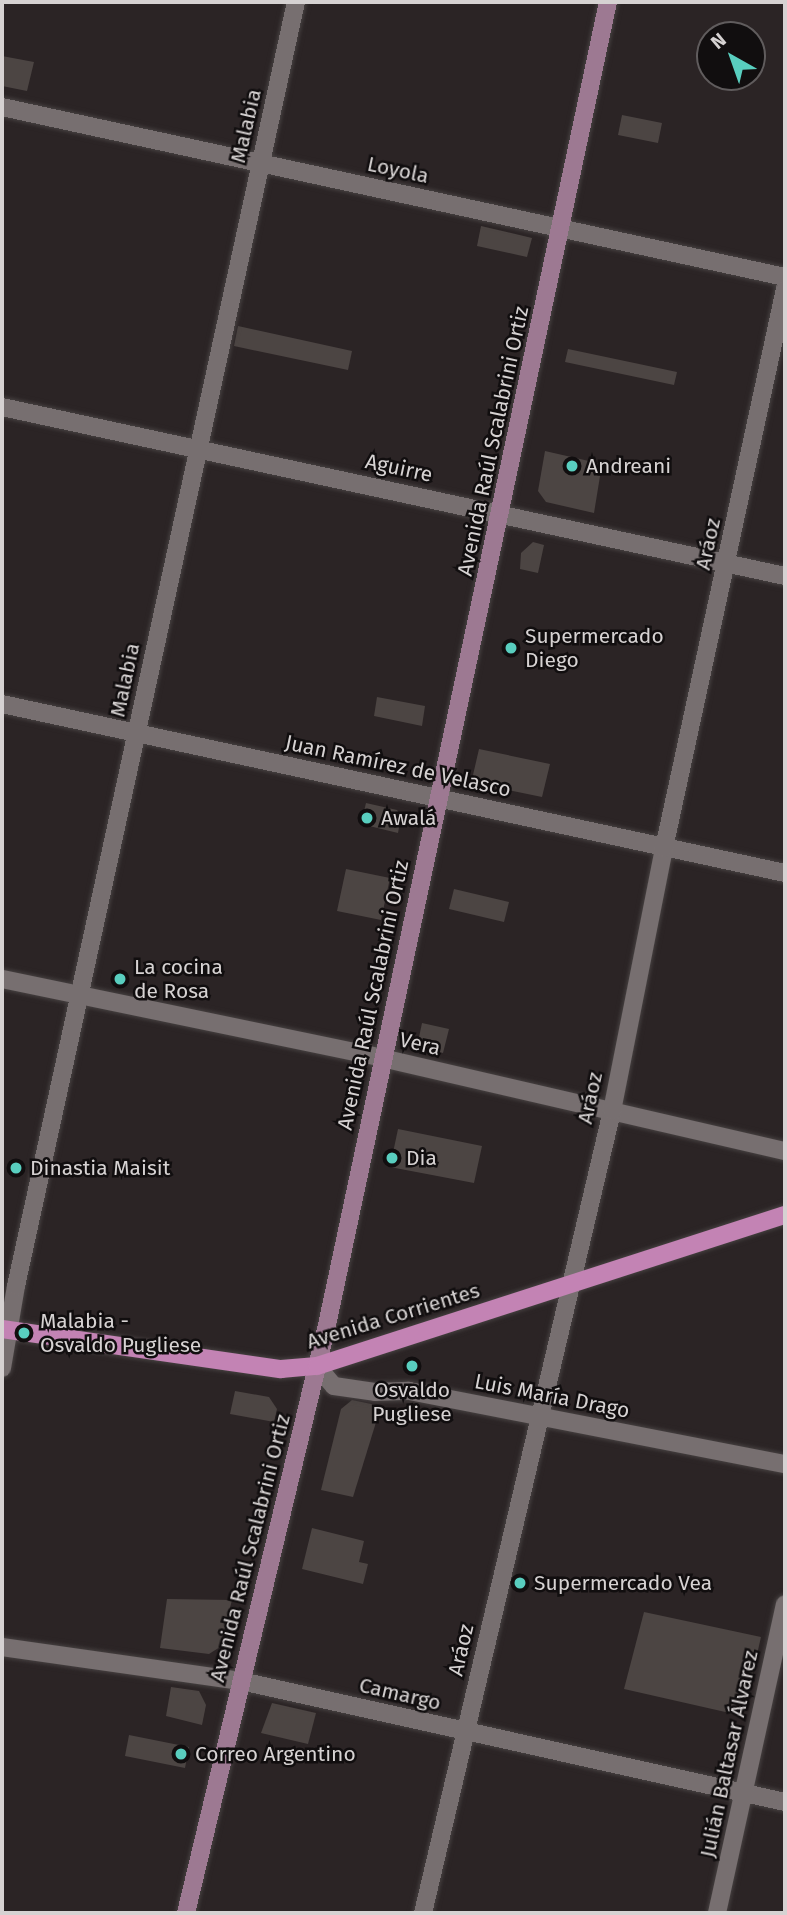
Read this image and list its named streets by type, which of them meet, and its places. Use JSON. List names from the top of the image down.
{
  "streets": {
    "main road": ["Avenida Raúl Scalabrini Ortiz", "Avenida Corrientes"],
    "street": [
      "Malabia",
      "Loyola",
      "Aguirre",
      "Aráoz",
      "Juan Ramírez de Velasco",
      "Vera",
      "Luis María Drago",
      "Camargo",
      "Julián Baltasar Álvarez"
    ]
  },
  "crossings": [
    ["Malabia", "Loyola"],
    ["Malabia", "Aguirre"],
    ["Malabia", "Juan Ramírez de Velasco"],
    ["Malabia", "Vera"],
    ["Malabia", "Avenida Corrientes"],
    ["Loyola", "Avenida Raúl Scalabrini Ortiz"],
    ["Avenida Raúl Scalabrini Ortiz", "Aguirre"],
    ["Avenida Raúl Scalabrini Ortiz", "Juan Ramírez de Velasco"],
    ["Avenida Raúl Scalabrini Ortiz", "Vera"],
    ["Avenida Raúl Scalabrini Ortiz", "Avenida Corrientes"],
    ["Avenida Raúl Scalabrini Ortiz", "Luis María Drago"],
    ["Avenida Raúl Scalabrini Ortiz", "Camargo"],
    ["Aguirre", "Aráoz"],
    ["Aráoz", "Juan Ramírez de Velasco"],
    ["Aráoz", "Vera"],
    ["Aráoz", "Avenida Corrientes"],
    ["Aráoz", "Luis María Drago"],
    ["Aráoz", "Camargo"],
    ["Avenida Corrientes", "Luis María Drago"],
    ["Camargo", "Julián Baltasar Álvarez"]
  ],
  "places": [
    "Andreani",
    "Supermercado Diego",
    "Awalá",
    "La cocina de Rosa",
    "Dia",
    "Dinastia Maisit",
    "Malabia - Osvaldo Pugliese",
    "Osvaldo Pugliese",
    "Supermercado Vea",
    "Correo Argentino"
  ],
  "north": "top left"
}
